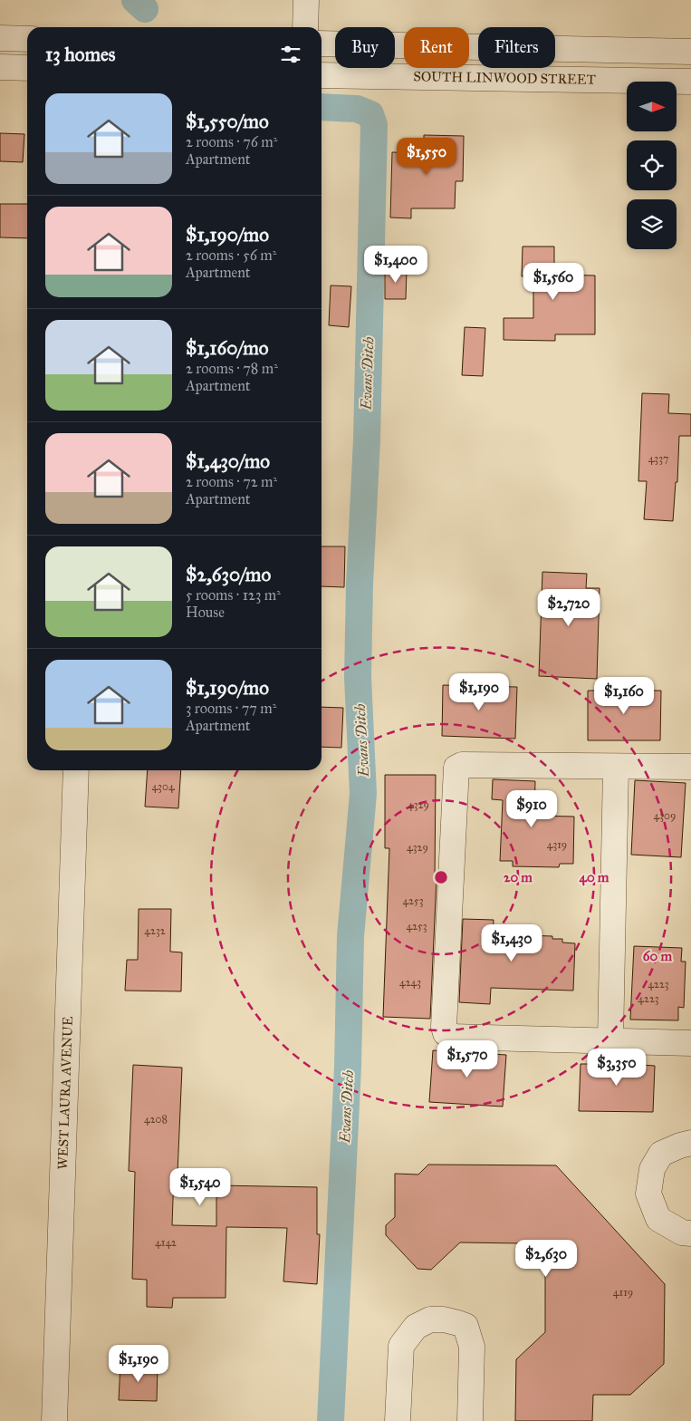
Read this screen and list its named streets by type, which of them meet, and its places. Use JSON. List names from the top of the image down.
{
  "streets": {
    "street": ["SOUTH LINWOOD STREET", "WEST LAURA AVENUE"]
  },
  "water": ["Evans Ditch"],
  "house_numbers": [
    "4337",
    "4304",
    "4329",
    "4309",
    "4319",
    "4329",
    "4253",
    "4253",
    "4232",
    "4243",
    "4223",
    "4223",
    "4208",
    "4142",
    "4119"
  ],
  "north": "right",
  "page": {
    "chip": ["Buy", "Rent", "Filters"],
    "heading": "13 homes",
    "list": [
      {
        "name": "$1,550/mo",
        "note": "2 rooms · 76 m² · Apartment"
      },
      {
        "name": "$1,190/mo",
        "note": "2 rooms · 56 m² · Apartment"
      },
      {
        "name": "$1,160/mo",
        "note": "2 rooms · 78 m² · Apartment"
      },
      {
        "name": "$1,430/mo",
        "note": "2 rooms · 72 m² · Apartment"
      },
      {
        "name": "$2,630/mo",
        "note": "5 rooms · 123 m² · House"
      },
      {
        "name": "$1,190/mo",
        "note": "3 rooms · 77 m² · Apartment"
      }
    ],
    "price": [
      "$1,550",
      "$1,400",
      "$1,560",
      "$2,720",
      "$1,190",
      "$1,160",
      "$910",
      "$1,430",
      "$1,570",
      "$3,350",
      "$1,540",
      "$2,630",
      "$1,190"
    ]
  },
  "rings": ["20 m", "40 m", "60 m"]
}
